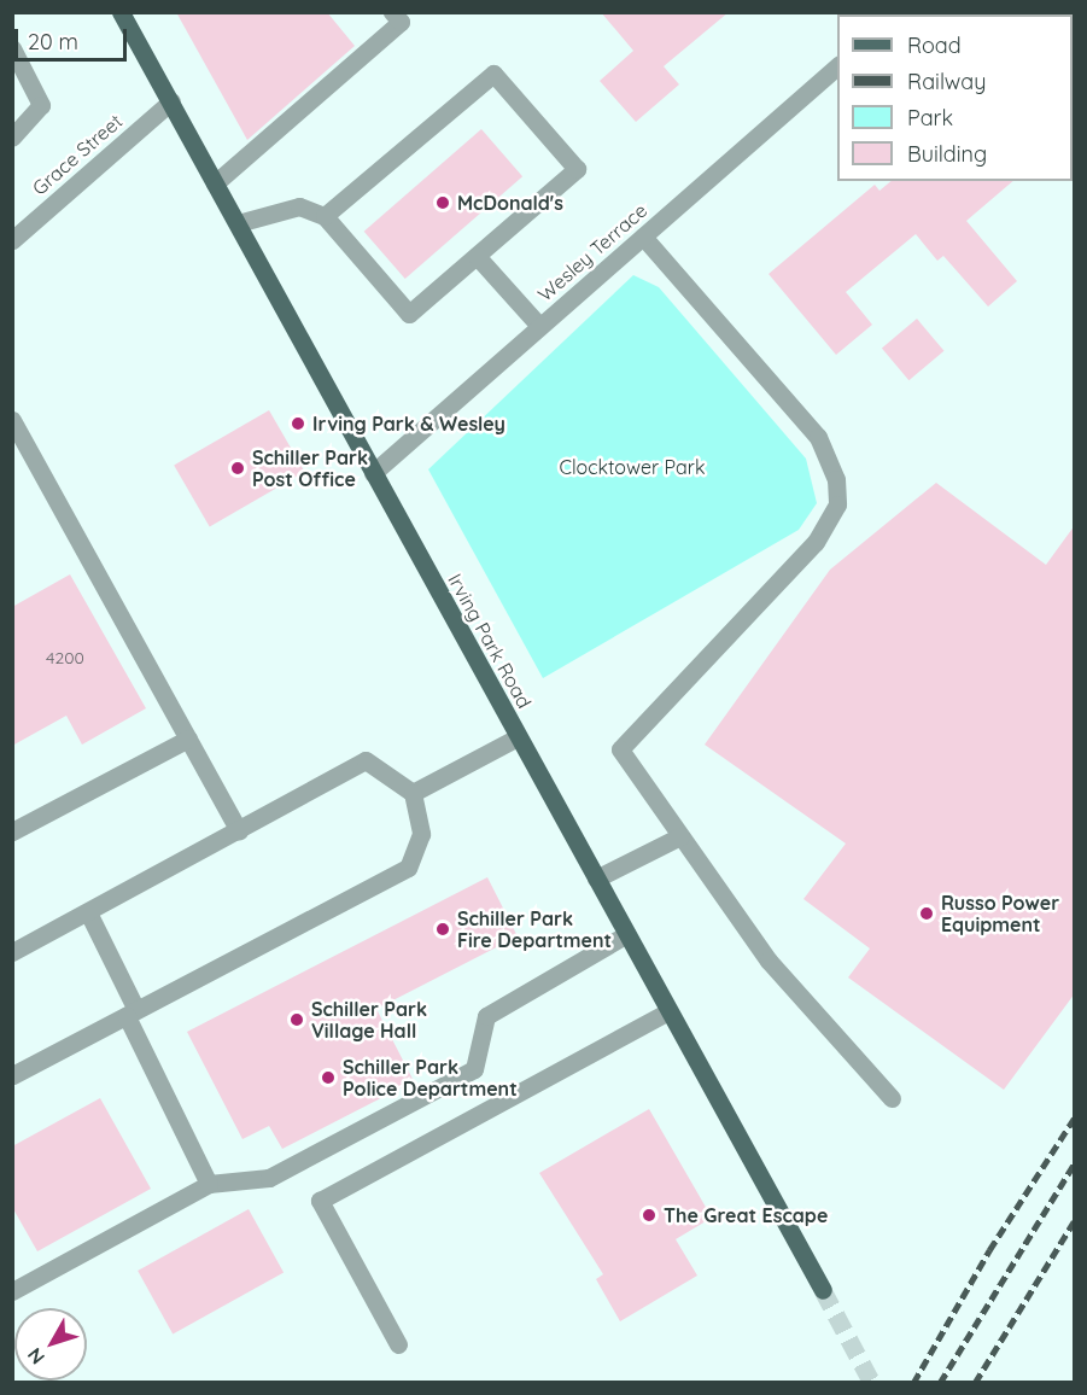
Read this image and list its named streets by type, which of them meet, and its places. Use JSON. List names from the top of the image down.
{
  "streets": {
    "main road": ["Irving Park Road"],
    "street": ["Grace Street", "Wesley Terrace"]
  },
  "crossings": [
    ["Grace Street", "Irving Park Road"],
    ["Wesley Terrace", "Irving Park Road"]
  ],
  "parks": ["Clocktower Park"],
  "places": [
    "McDonald's",
    "Irving Park & Wesley",
    "Schiller Park Post Office",
    "Russo Power Equipment",
    "Schiller Park Fire Department",
    "Schiller Park Village Hall",
    "Schiller Park Police Department",
    "The Great Escape"
  ],
  "house_numbers": ["4200"],
  "legend": [
    "Road",
    "Railway",
    "Park",
    "Building"
  ],
  "scale_bar": "20 m",
  "north": "bottom left"
}
